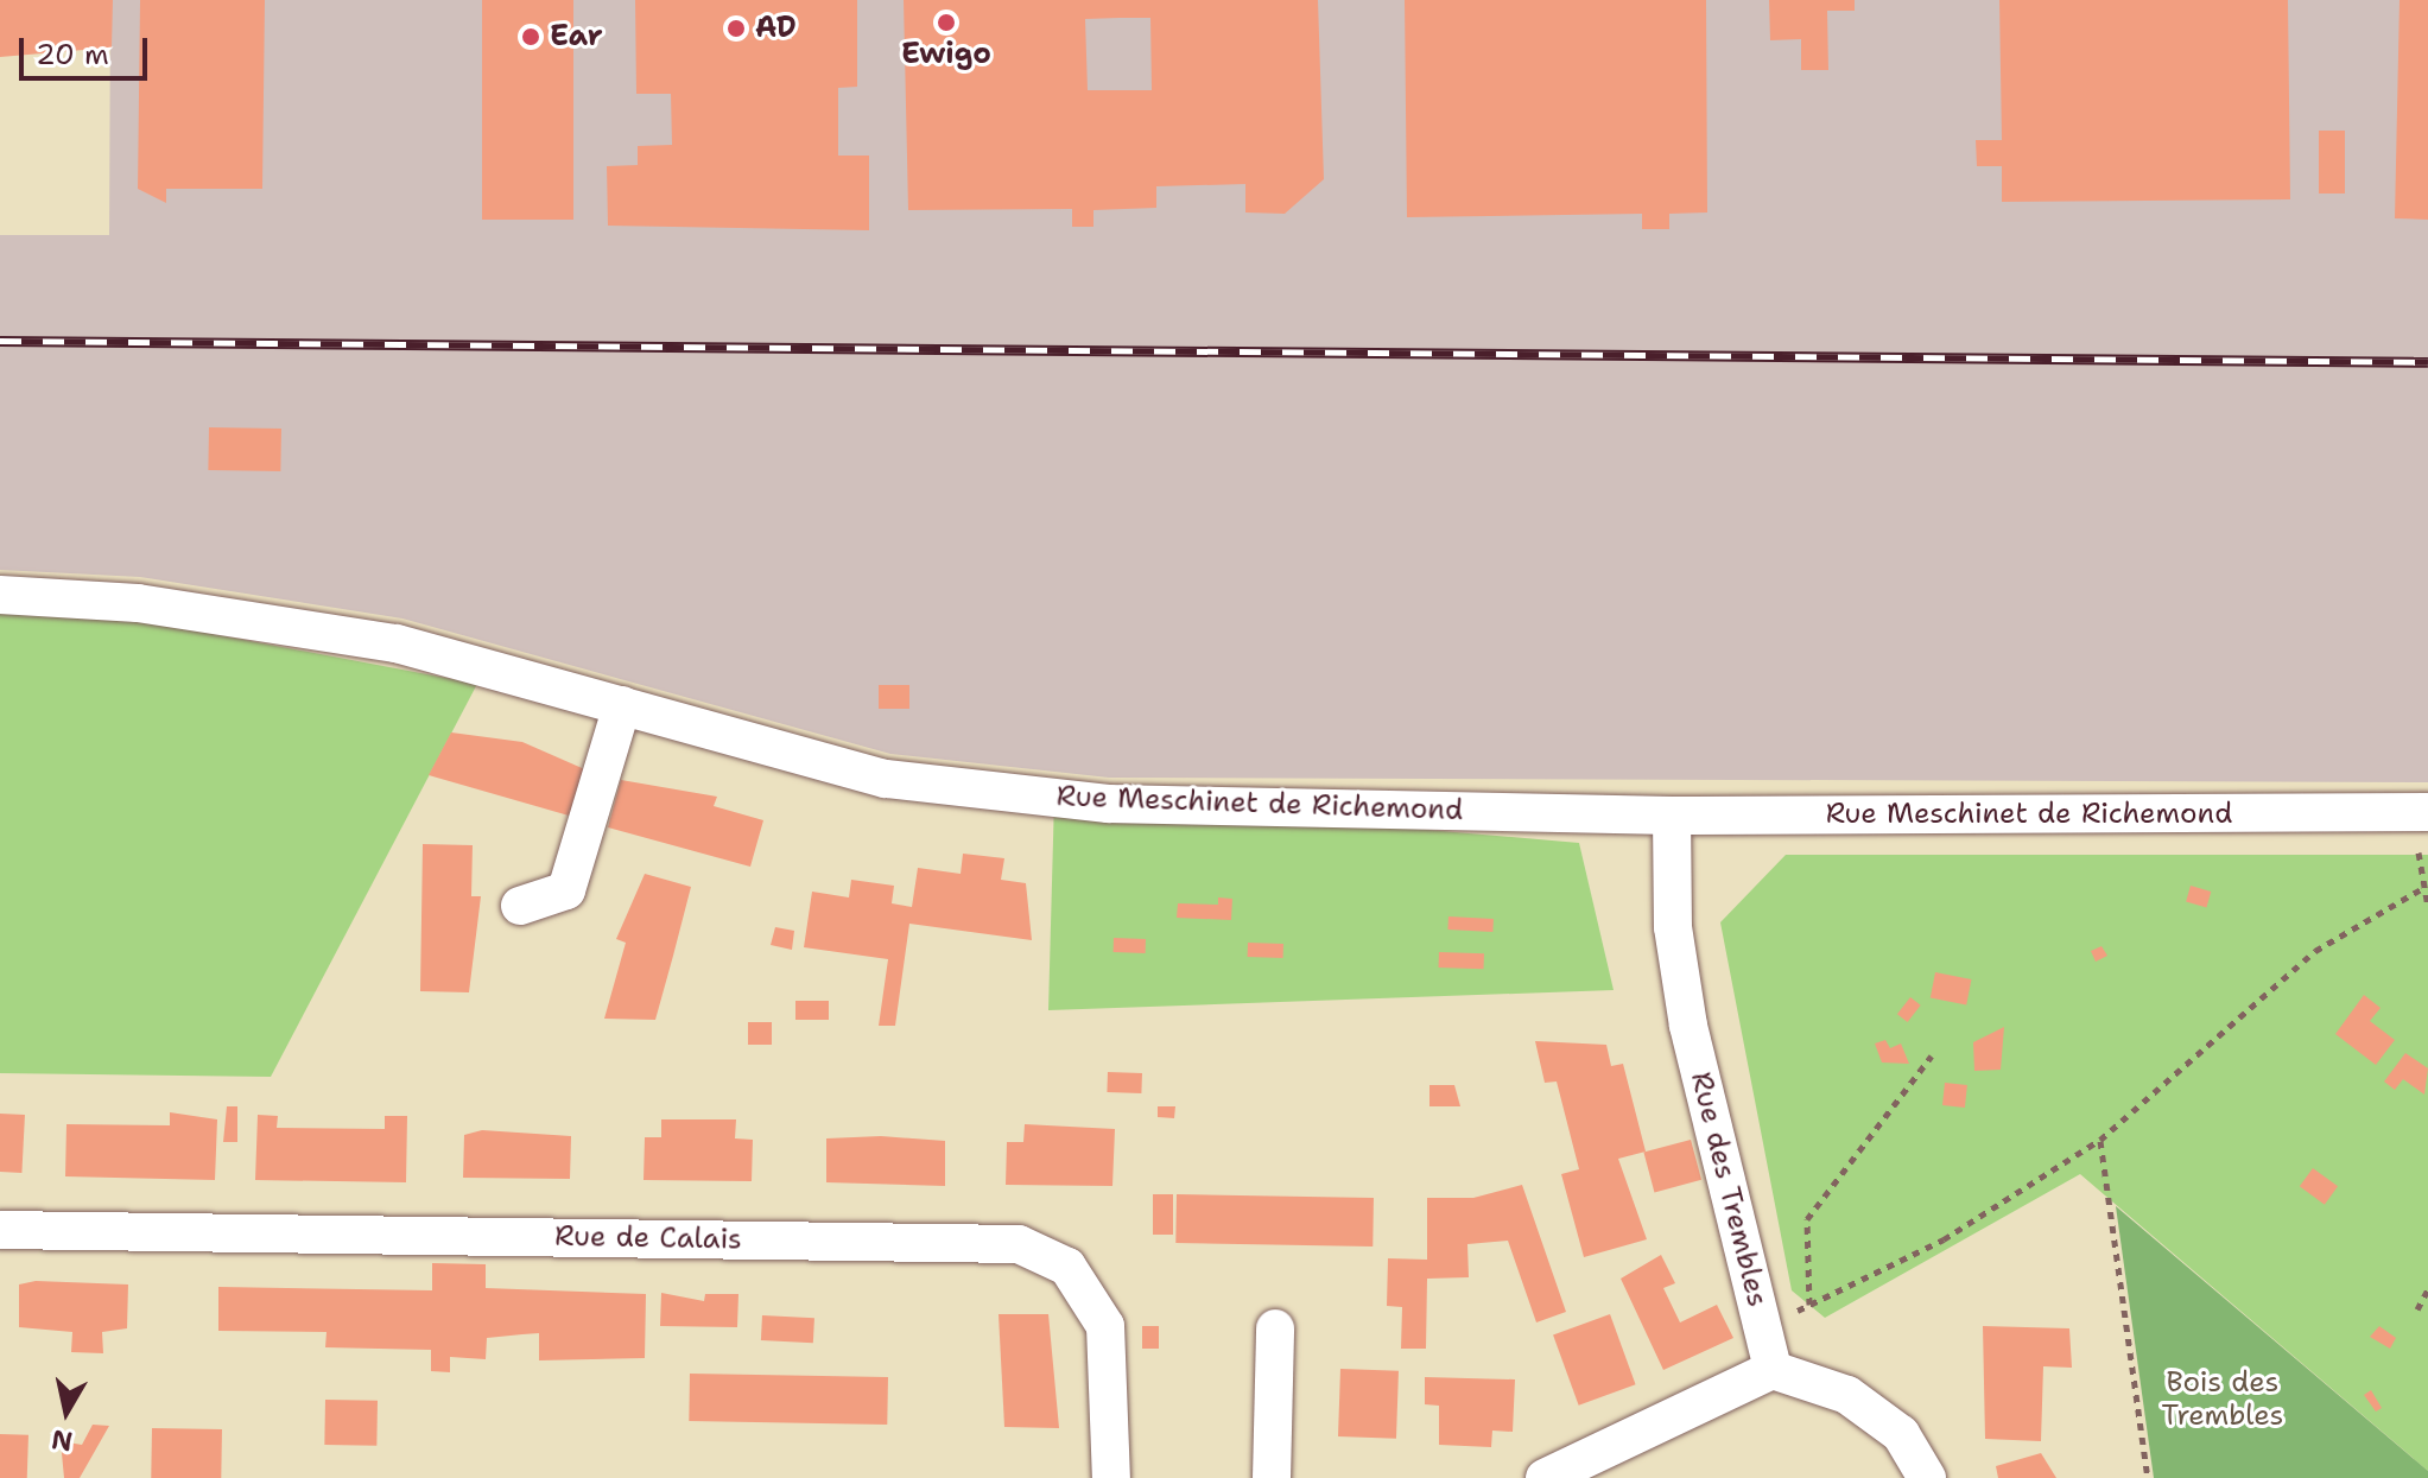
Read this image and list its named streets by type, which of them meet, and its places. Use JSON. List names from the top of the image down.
{
  "streets": {
    "street": ["Rue Meschinet de Richemond", "Rue des Trembles", "Rue de Calais"]
  },
  "crossings": [
    ["Rue Meschinet de Richemond", "Rue des Trembles"]
  ],
  "parks": ["Bois des Trembles"],
  "places": ["Ewigo", "AD", "Ear"],
  "scale_bar": "20 m",
  "north": "bottom"
}
